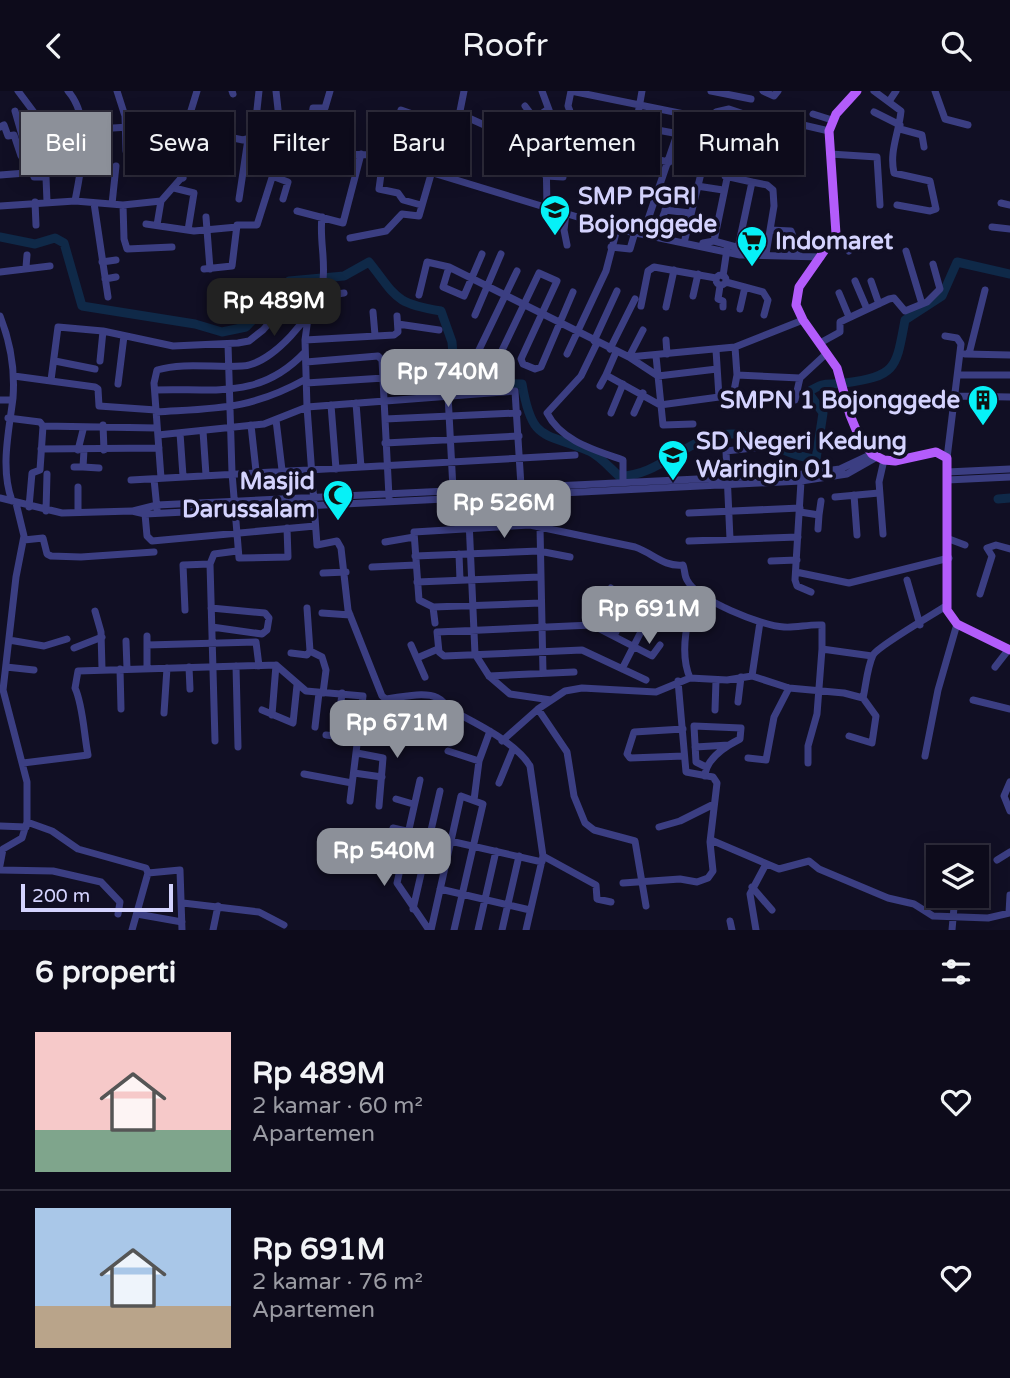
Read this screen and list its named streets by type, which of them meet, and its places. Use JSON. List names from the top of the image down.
{
  "places": {
    "school or university": ["SMP PGRI Bojonggede", "SD Negeri Kedung Waringin 01"],
    "supermarket": ["Indomaret"],
    "building": ["SMPN 1 Bojonggede"],
    "mosque": ["Masjid Darussalam"]
  },
  "scale_bar": "200 m",
  "page": {
    "header": "Roofr",
    "chip": [
      "Beli",
      "Sewa",
      "Filter",
      "Baru",
      "Apartemen",
      "Rumah"
    ],
    "price": [
      "Rp 489M",
      "Rp 740M",
      "Rp 526M",
      "Rp 691M",
      "Rp 671M",
      "Rp 540M"
    ],
    "scale": "200 m",
    "heading": "6 properti",
    "list": [
      {
        "name": "Rp 489M",
        "note": "2 kamar · 60 m² · Apartemen"
      },
      {
        "name": "Rp 691M",
        "note": "2 kamar · 76 m² · Apartemen"
      }
    ]
  }
}
